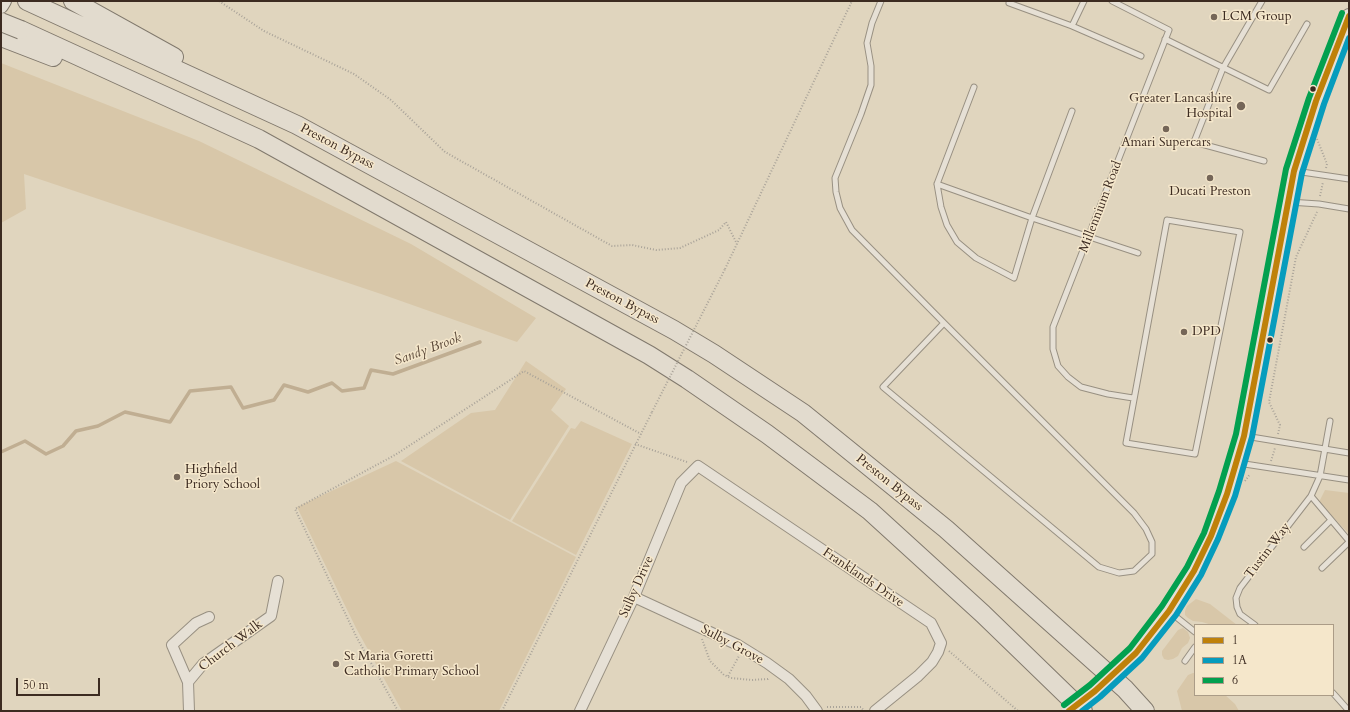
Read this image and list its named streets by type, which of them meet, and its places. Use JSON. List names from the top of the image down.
{
  "streets": {
    "highway": ["Preston Bypass"],
    "street": [
      "Franklands Drive",
      "Sulby Drive",
      "Sulby Grove",
      "Church Walk"
    ],
    "lane": ["Millennium Road", "Tustin Way"]
  },
  "crossings": [
    ["Franklands Drive", "Sulby Drive"],
    ["Sulby Drive", "Sulby Grove"]
  ],
  "water": ["Sandy Brook"],
  "places": [
    "LCM Group",
    "Greater Lancashire Hospital",
    "Amari Supercars",
    "Ducati Preston",
    "DPD",
    "Highfield Priory School",
    "St Maria Goretti Catholic Primary School"
  ],
  "lines": ["transit line 6", "transit line 1", "transit line 1A"],
  "legend": ["1", "1A", "6"],
  "scale_bar": "50 m"
}
